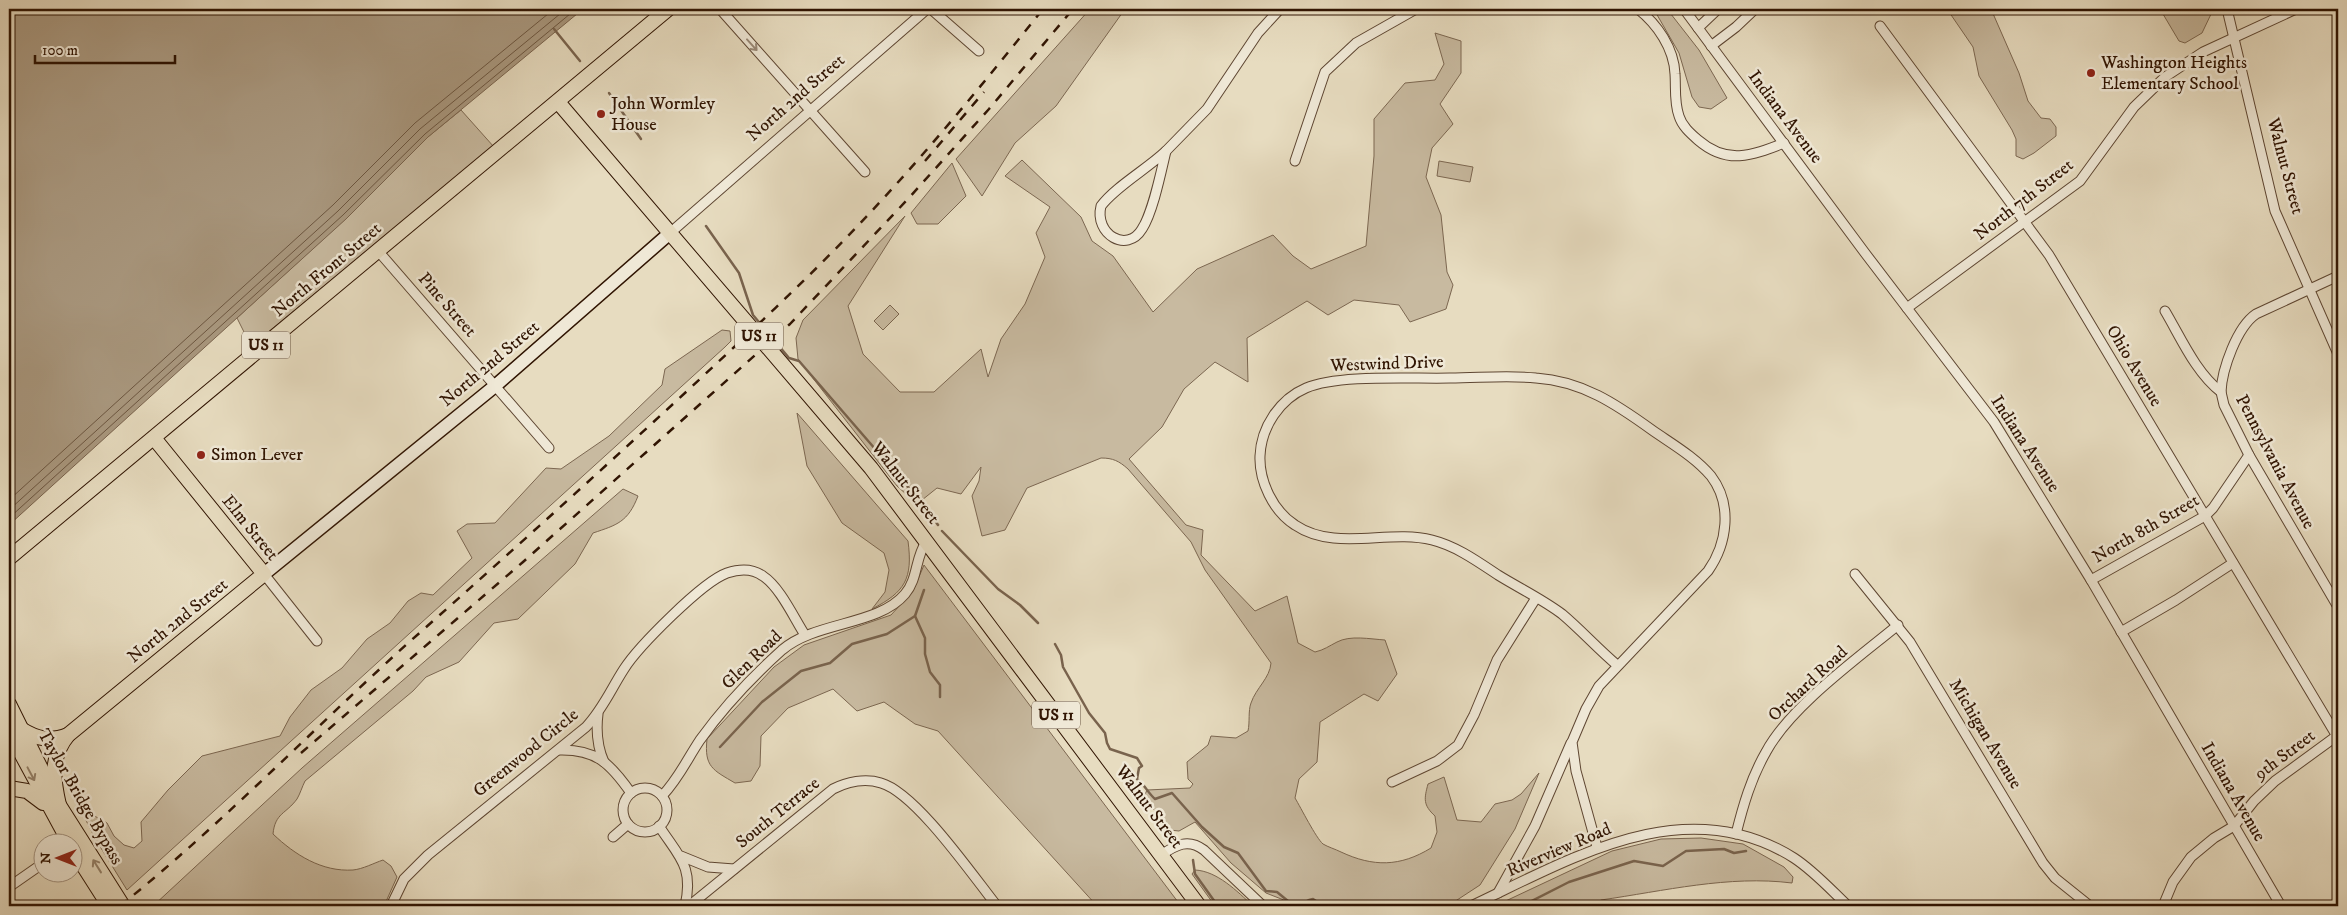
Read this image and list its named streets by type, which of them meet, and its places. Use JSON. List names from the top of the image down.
{
  "streets": {
    "main road": [
      "North 2nd Street",
      "Walnut Street",
      "North Front Street",
      "US 11",
      "Elm Street",
      "Taylor Bridge Bypass"
    ],
    "street": [
      "Indiana Avenue",
      "North 7th Street",
      "Pine Street",
      "Westwind Drive",
      "Ohio Avenue",
      "Pennsylvania Avenue",
      "North 8th Street",
      "Glen Road",
      "Orchard Road",
      "Michigan Avenue",
      "Greenwood Circle",
      "9th Street",
      "South Terrace",
      "Riverview Road"
    ]
  },
  "crossings": [
    ["North 2nd Street", "Walnut Street"],
    ["North 2nd Street", "Pine Street"],
    ["North 2nd Street", "Elm Street"],
    ["Indiana Avenue", "North 7th Street"],
    ["Indiana Avenue", "North 8th Street"],
    ["Indiana Avenue", "9th Street"],
    ["Walnut Street", "North 7th Street"],
    ["Walnut Street", "North Front Street"],
    ["Walnut Street", "Glen Road"],
    ["North 7th Street", "Ohio Avenue"],
    ["North Front Street", "Pine Street"],
    ["North Front Street", "Elm Street"],
    ["Westwind Drive", "Riverview Road"],
    ["Ohio Avenue", "North 8th Street"],
    ["Ohio Avenue", "9th Street"],
    ["Pennsylvania Avenue", "North 8th Street"],
    ["Glen Road", "Greenwood Circle"],
    ["Orchard Road", "Michigan Avenue"],
    ["Orchard Road", "Riverview Road"]
  ],
  "places": ["Washington Heights Elementary School", "John Wormley House", "Simon Lever"],
  "scale_bar": "100 m",
  "north": "left"
}
